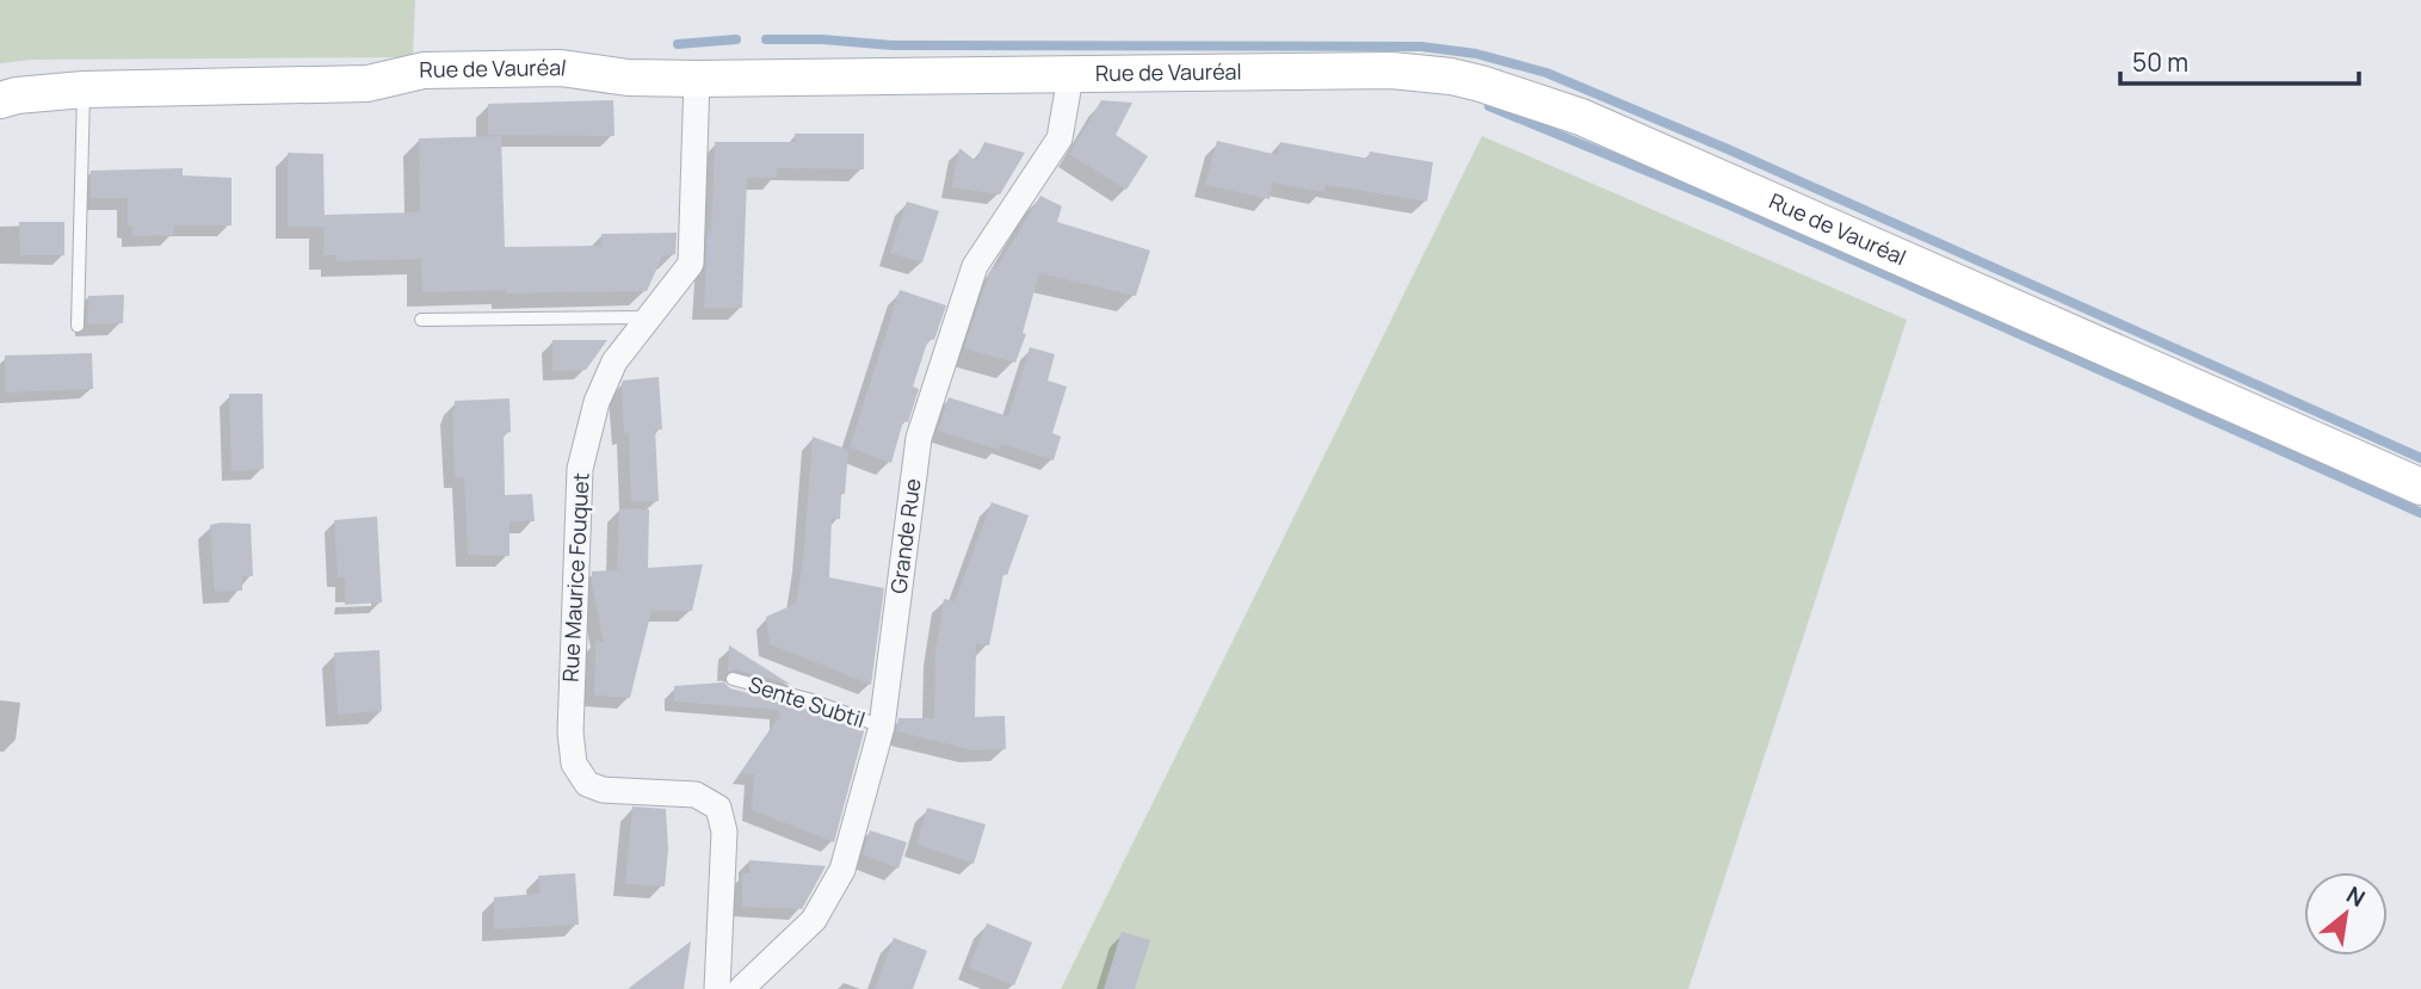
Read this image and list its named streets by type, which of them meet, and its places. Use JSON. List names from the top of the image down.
{
  "streets": {
    "main road": ["Rue de Vauréal"],
    "street": ["Grande Rue", "Rue Maurice Fouquet"],
    "lane": ["Sente Subtil"]
  },
  "crossings": [
    ["Rue de Vauréal", "Grande Rue"],
    ["Rue de Vauréal", "Rue Maurice Fouquet"],
    ["Grande Rue", "Sente Subtil"]
  ],
  "scale_bar": "50 m",
  "north": "top right"
}
